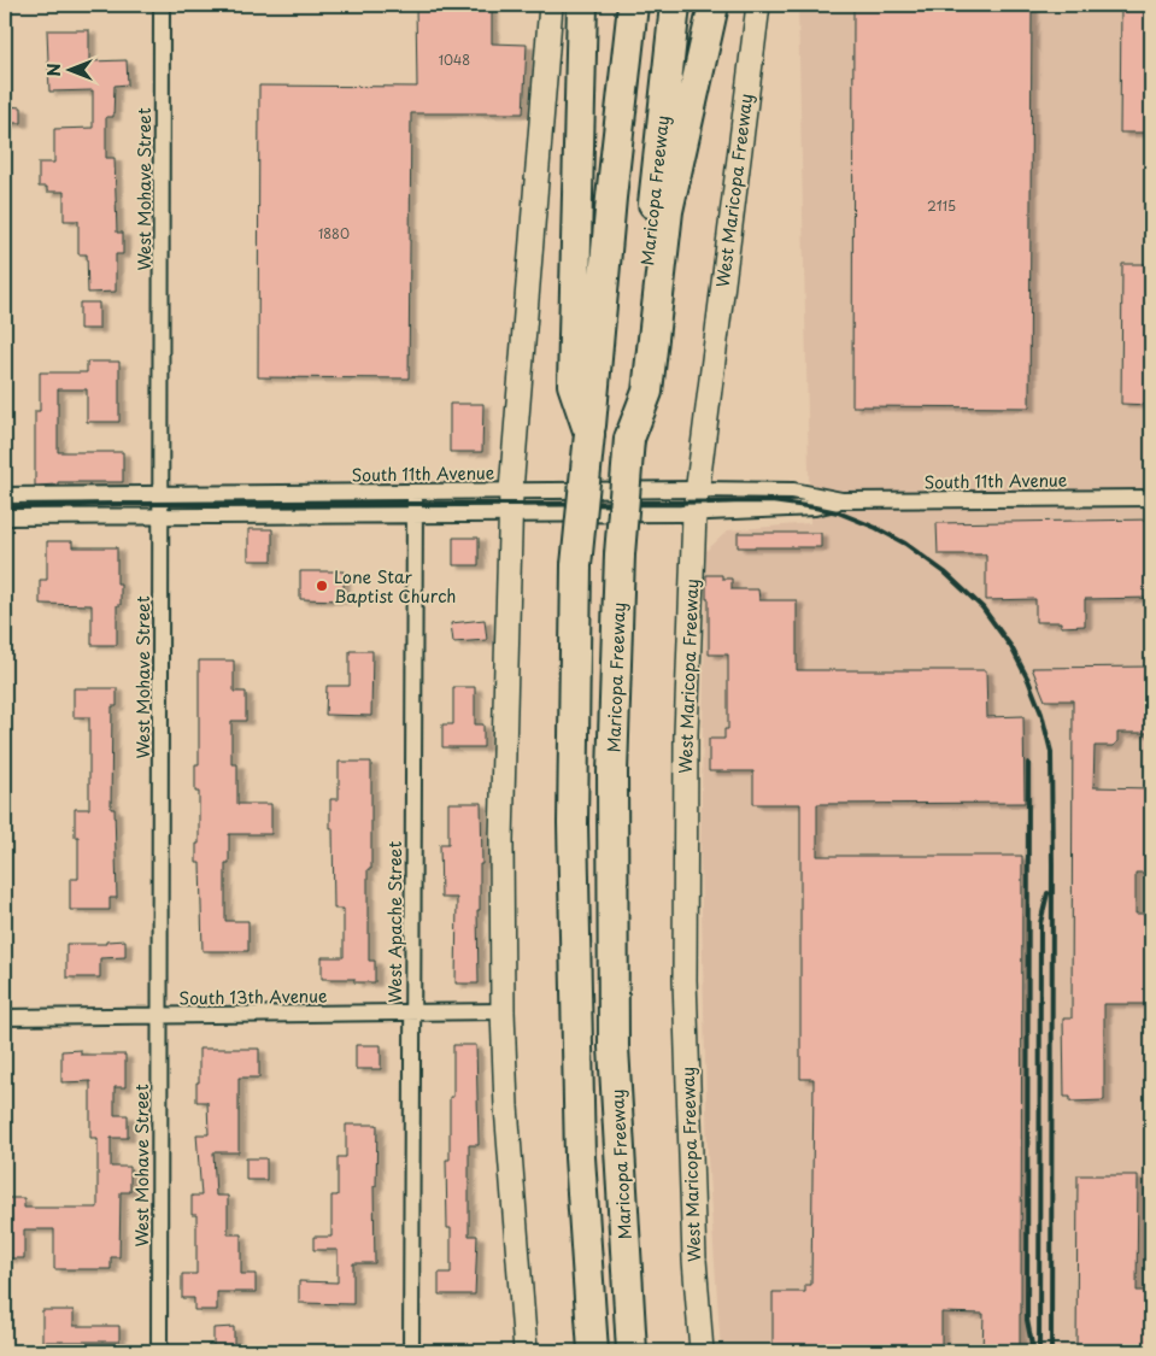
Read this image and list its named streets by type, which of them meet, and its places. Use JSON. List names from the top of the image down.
{
  "streets": {
    "highway": ["Maricopa Freeway"],
    "main road": ["West Maricopa Freeway"],
    "street": [
      "West Mohave Street",
      "South 11th Avenue",
      "West Apache Street",
      "South 13th Avenue"
    ]
  },
  "crossings": [
    ["West Mohave Street", "South 11th Avenue"],
    ["West Mohave Street", "South 13th Avenue"],
    ["West Maricopa Freeway", "South 11th Avenue"],
    ["South 11th Avenue", "West Apache Street"],
    ["West Apache Street", "South 13th Avenue"]
  ],
  "places": ["Lone Star Baptist Church"],
  "house_numbers": ["1048", "2115", "1880"],
  "north": "left"
}
